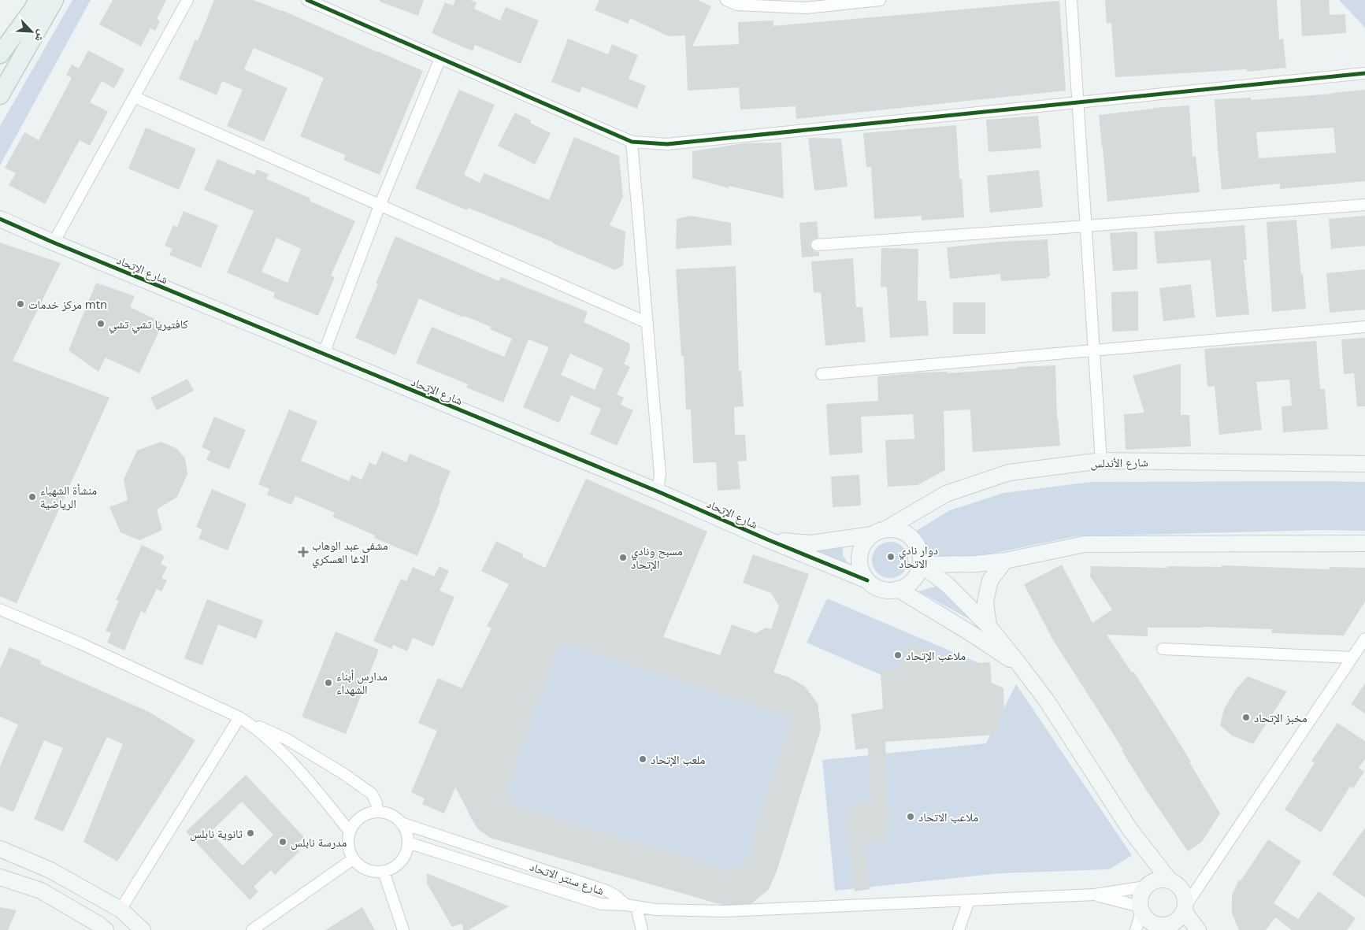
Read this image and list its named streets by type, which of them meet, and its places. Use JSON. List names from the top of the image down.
{
  "streets": {
    "street": ["شارع الإتحاد", "شارع الأندلس", "شارع سنتر الاتحاد"]
  },
  "crossings": [
    ["شارع الإتحاد", "شارع الأندلس"]
  ],
  "places": {
    "other": [
      "مركز خدمات mtn",
      "كافتيريا تشي تشي",
      "منشأة الشهباء الرياضية",
      "دوار نادي الاتحاد",
      "مسبح ونادي الإتحاد",
      "ملاعب الإتحاد",
      "مدارس أبناء الشهداء",
      "مخبز الإتحاد",
      "ملعب الإتحاد",
      "ملاعب الاتحاد",
      "ثانوية نابلس",
      "مدرسة نابلس"
    ],
    "health": ["مشفى عبد الوهاب الاغا العسكري"]
  },
  "north": "bottom right"
}
